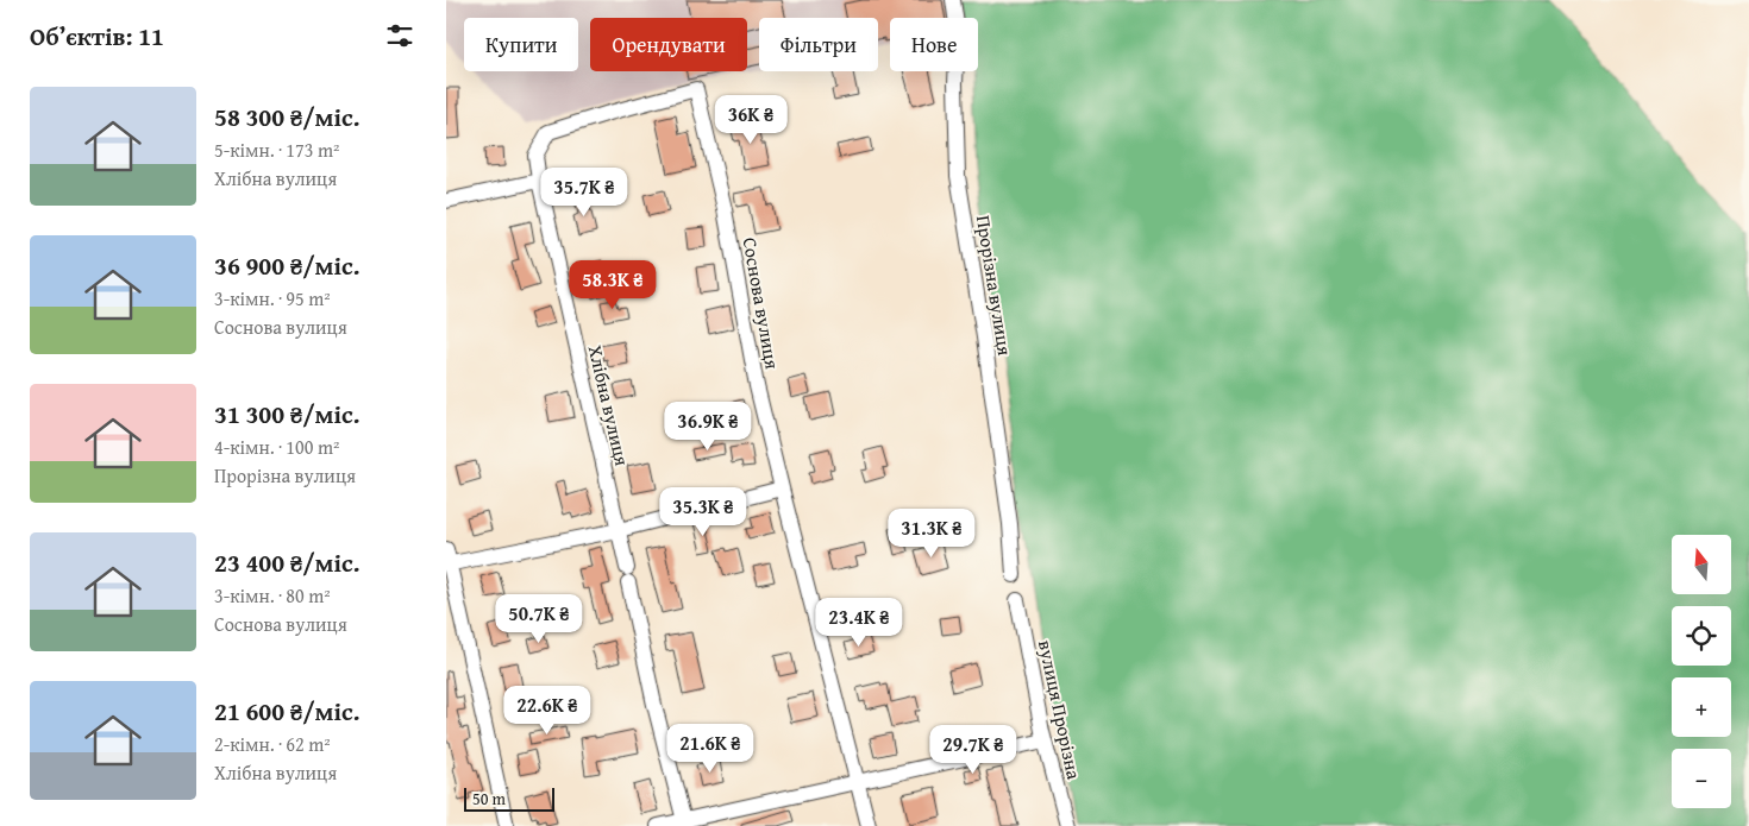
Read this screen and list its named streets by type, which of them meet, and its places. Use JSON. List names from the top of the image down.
{
  "streets": {
    "street": [
      "Прорізна вулиця",
      "Соснова вулиця",
      "Хлібна вулиця",
      "вулиця Прорізна"
    ]
  },
  "crossings": [
    ["Соснова вулиця", "Хлібна вулиця"]
  ],
  "scale_bar": "50 m",
  "north": "top",
  "page": {
    "heading": "Об’єктів: 11",
    "chip": [
      "Купити",
      "Орендувати",
      "Фільтри",
      "Нове"
    ],
    "list": [
      {
        "name": "58 300 ₴/міс.",
        "note": "5-кімн. · 173 m² · Хлібна вулиця"
      },
      {
        "name": "36 900 ₴/міс.",
        "note": "3-кімн. · 95 m² · Соснова вулиця"
      },
      {
        "name": "31 300 ₴/міс.",
        "note": "4-кімн. · 100 m² · Прорізна вулиця"
      },
      {
        "name": "23 400 ₴/міс.",
        "note": "3-кімн. · 80 m² · Соснова вулиця"
      },
      {
        "name": "21 600 ₴/міс.",
        "note": "2-кімн. · 62 m² · Хлібна вулиця"
      }
    ],
    "price": [
      "36K ₴",
      "35.7K ₴",
      "58.3K ₴",
      "36.9K ₴",
      "35.3K ₴",
      "31.3K ₴",
      "50.7K ₴",
      "23.4K ₴",
      "22.6K ₴",
      "21.6K ₴",
      "29.7K ₴"
    ],
    "map_buttons": ["+", "−"],
    "scale": "50 m"
  }
}
